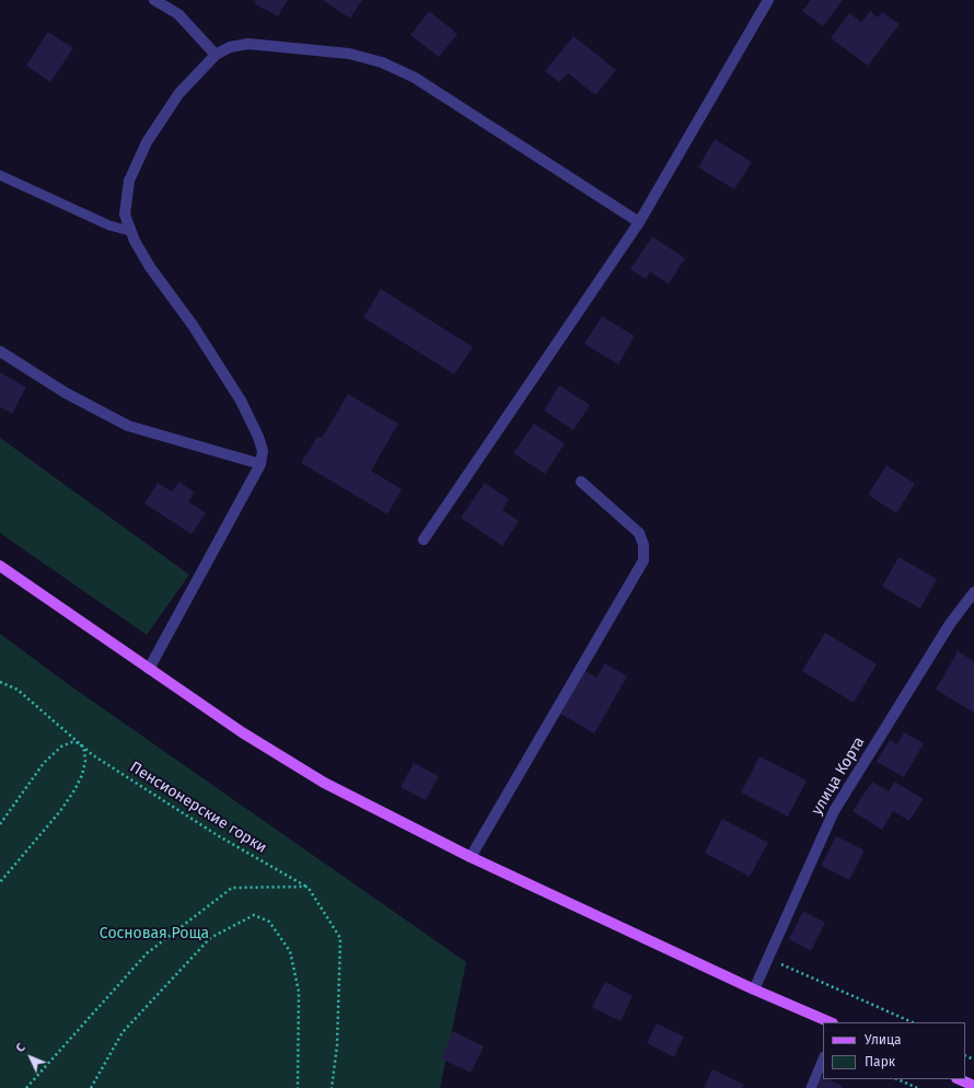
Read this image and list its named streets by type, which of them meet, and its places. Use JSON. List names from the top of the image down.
{
  "streets": {
    "street": ["улица Корта"],
    "path": ["Пенсионерские горки"]
  },
  "parks": ["Сосновая Роща"],
  "legend": ["Улица", "Парк"],
  "north": "top left"
}
